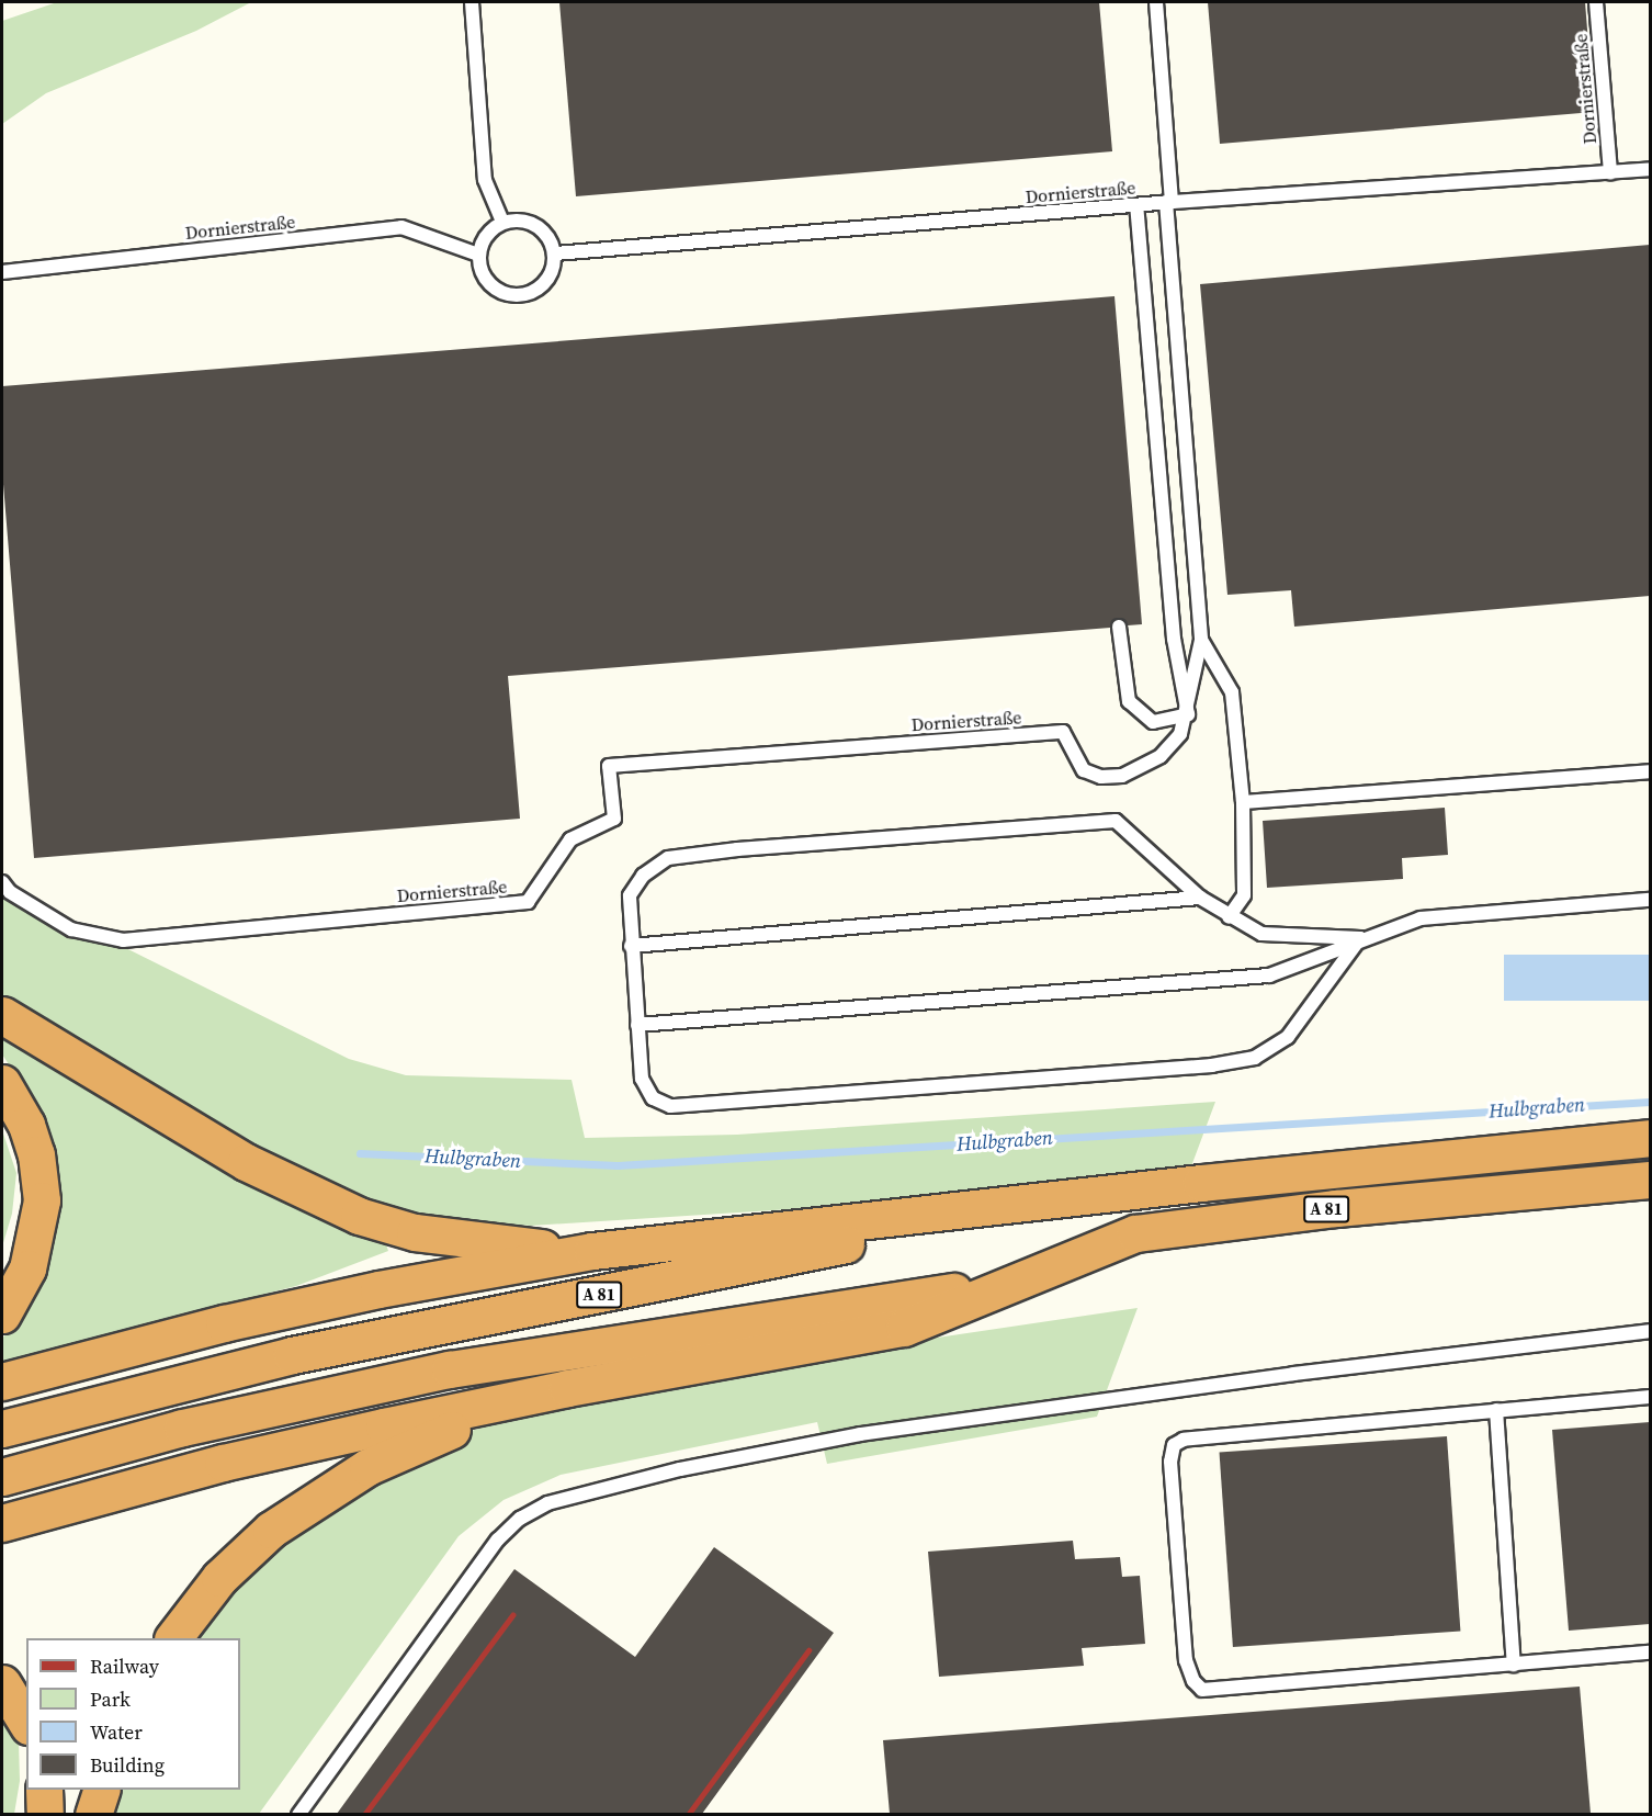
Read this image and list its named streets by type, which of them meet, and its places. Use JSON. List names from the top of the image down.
{
  "streets": {
    "highway": ["A 81"],
    "lane": ["Dornierstraße"]
  },
  "water": ["Hulbgraben"],
  "legend": [
    "Railway",
    "Park",
    "Water",
    "Building"
  ]
}
